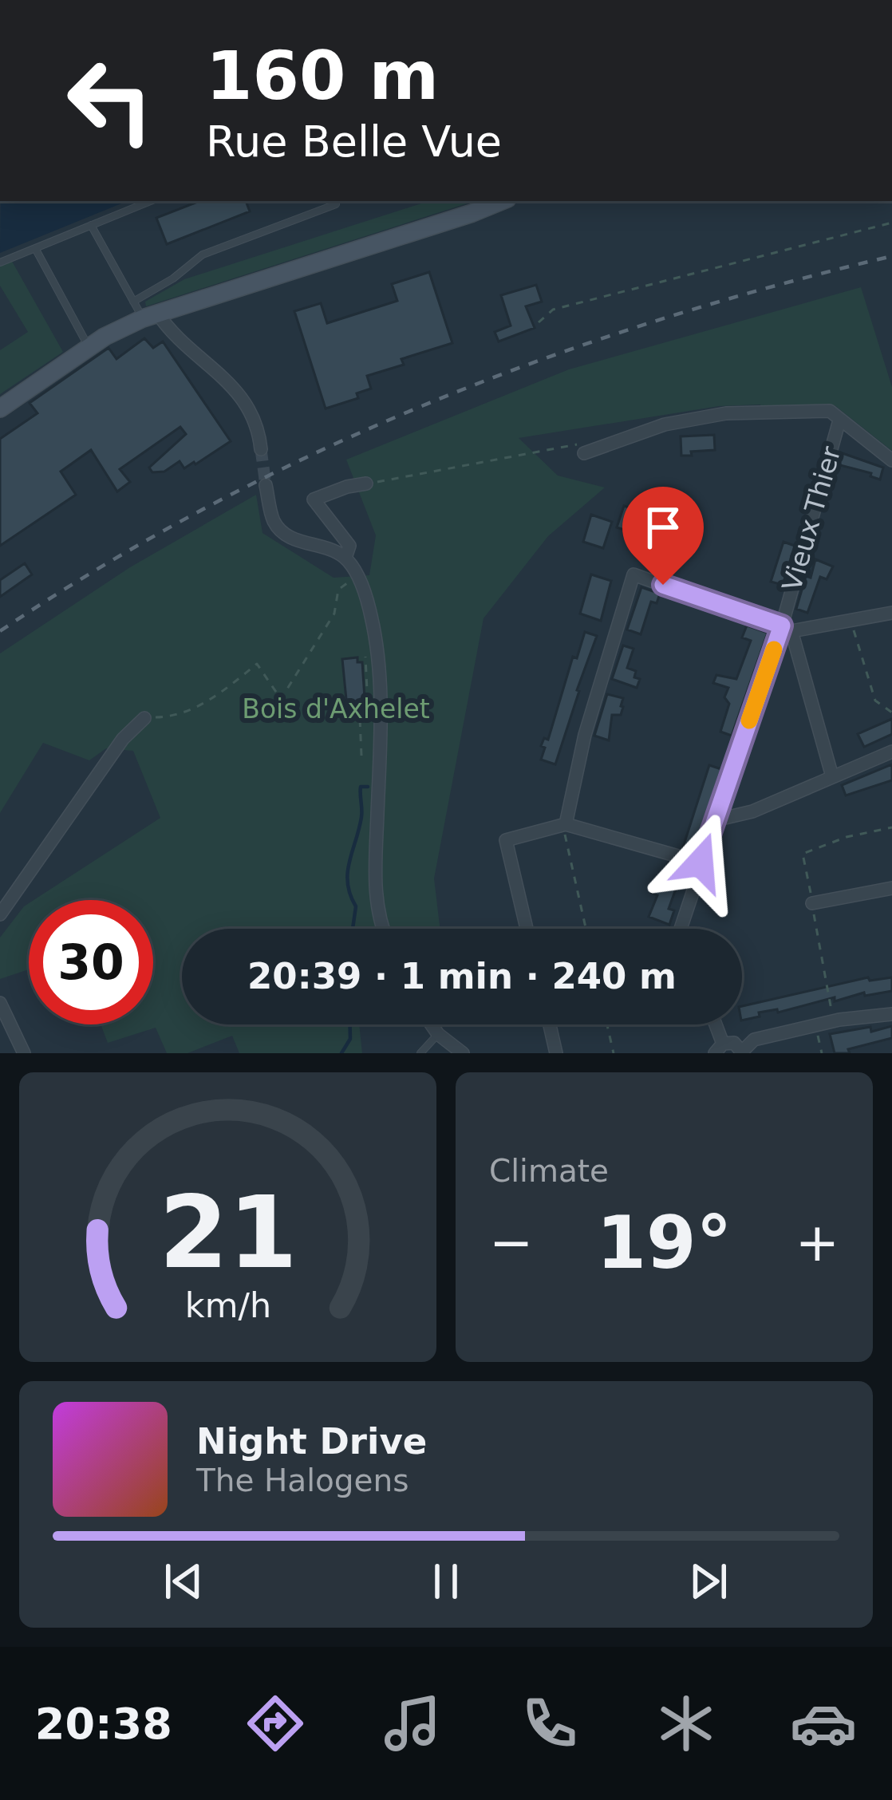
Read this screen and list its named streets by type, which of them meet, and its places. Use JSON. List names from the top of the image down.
{
  "streets": {
    "street": ["Vieux Thier"]
  },
  "parks": ["Bois d'Axhelet"],
  "page": {
    "turn": ["160 m", "Rue Belle Vue"],
    "limit": "30",
    "trip": "20:39 · 1 min · 240 m",
    "tile": "Climate",
    "heat": ["−", "19°", "+"],
    "song": ["Night Drive", "The Halogens"],
    "tabs": "20:38",
    "gauge": ["21", "km/h"]
  }
}
